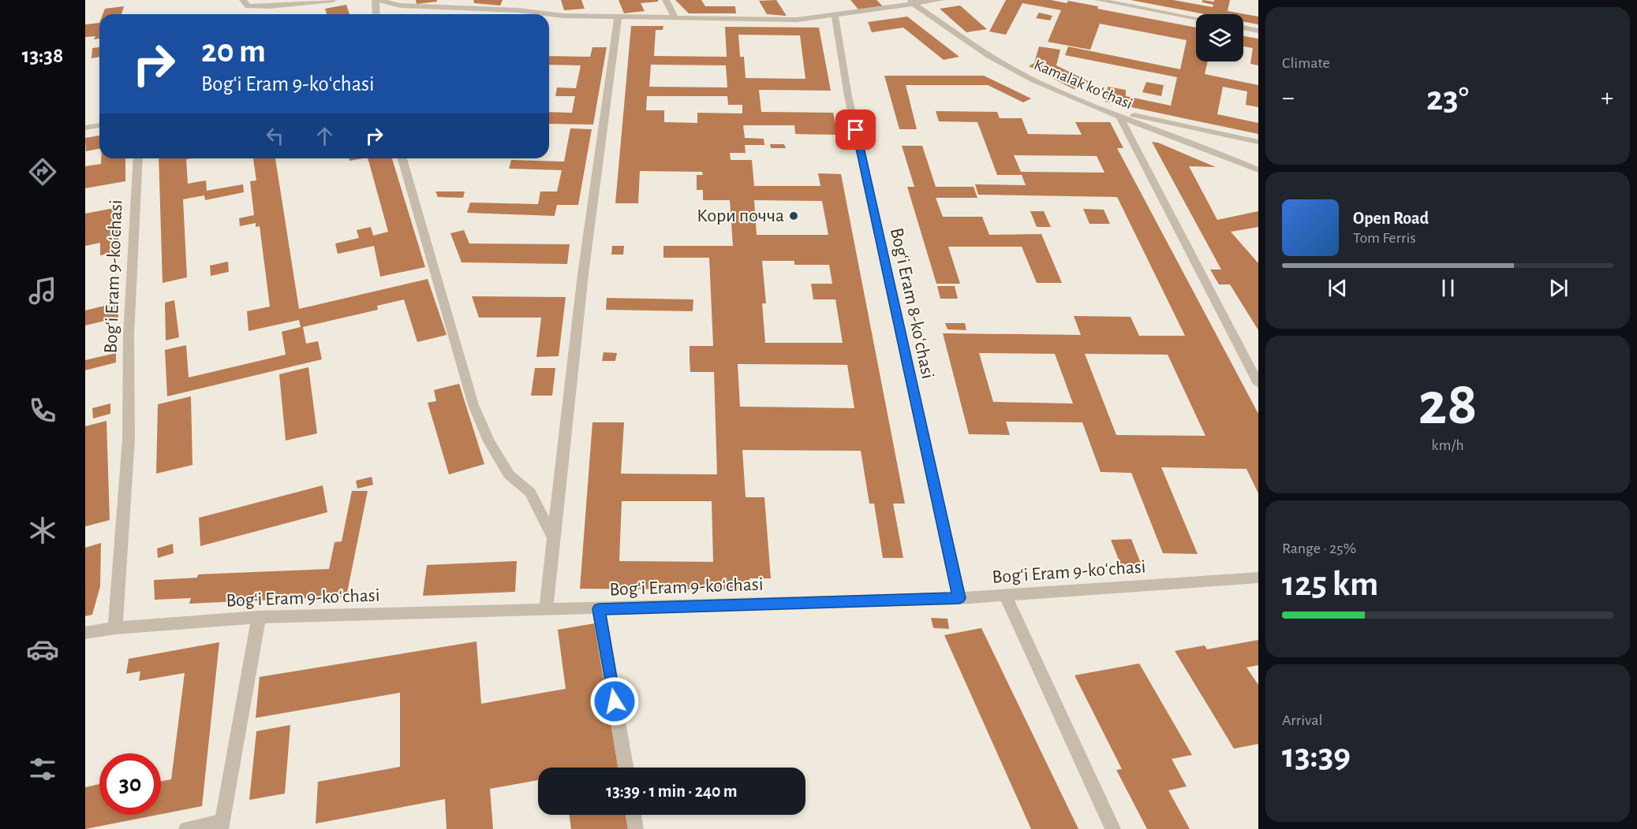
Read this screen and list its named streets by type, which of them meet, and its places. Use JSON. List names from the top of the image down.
{
  "streets": {
    "street": ["Kamalak koʻchasi", "Bogʻi Eram 9-koʻchasi", "Bogʻi Eram 8-koʻchasi"]
  },
  "crossings": [
    ["Bogʻi Eram 9-koʻchasi", "Bogʻi Eram 8-koʻchasi"]
  ],
  "places": ["Кори почча"],
  "page": {
    "tabs": "13:38",
    "tile": [
      "Climate",
      ["28", "km/h"],
      ["Range · 25%", "125 km"],
      ["Arrival", "13:39"]
    ],
    "turn": ["20 m", "Bogʻi Eram 9-koʻchasi"],
    "heat": ["−", "23°", "+"],
    "song": ["Open Road", "Tom Ferris"],
    "limit": "30",
    "trip": "13:39 · 1 min · 240 m"
  }
}
